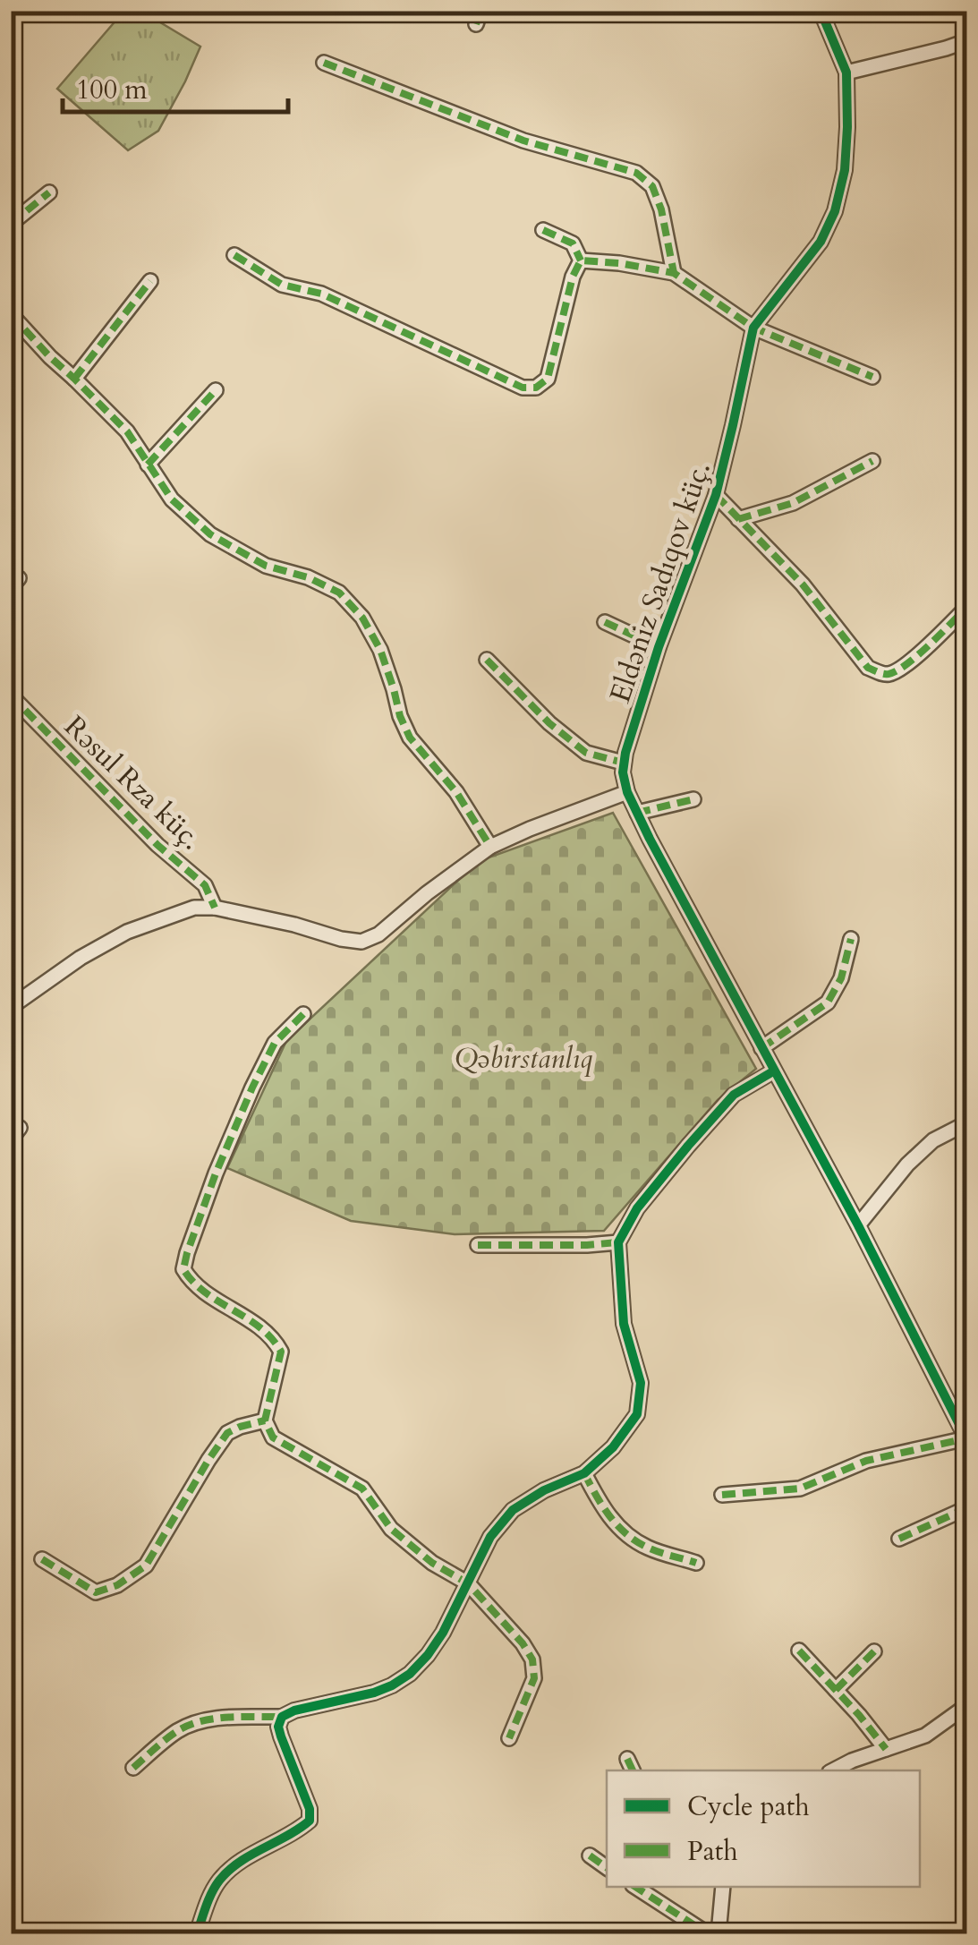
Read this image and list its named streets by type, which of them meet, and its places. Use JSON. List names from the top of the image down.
{
  "streets": {
    "street": ["Eldəniz Sadıqov küç.", "Rəsul Rza küç."]
  },
  "parks": ["Qəbirstanlıq"],
  "legend": ["Cycle path", "Path"],
  "scale_bar": "100 m"
}
